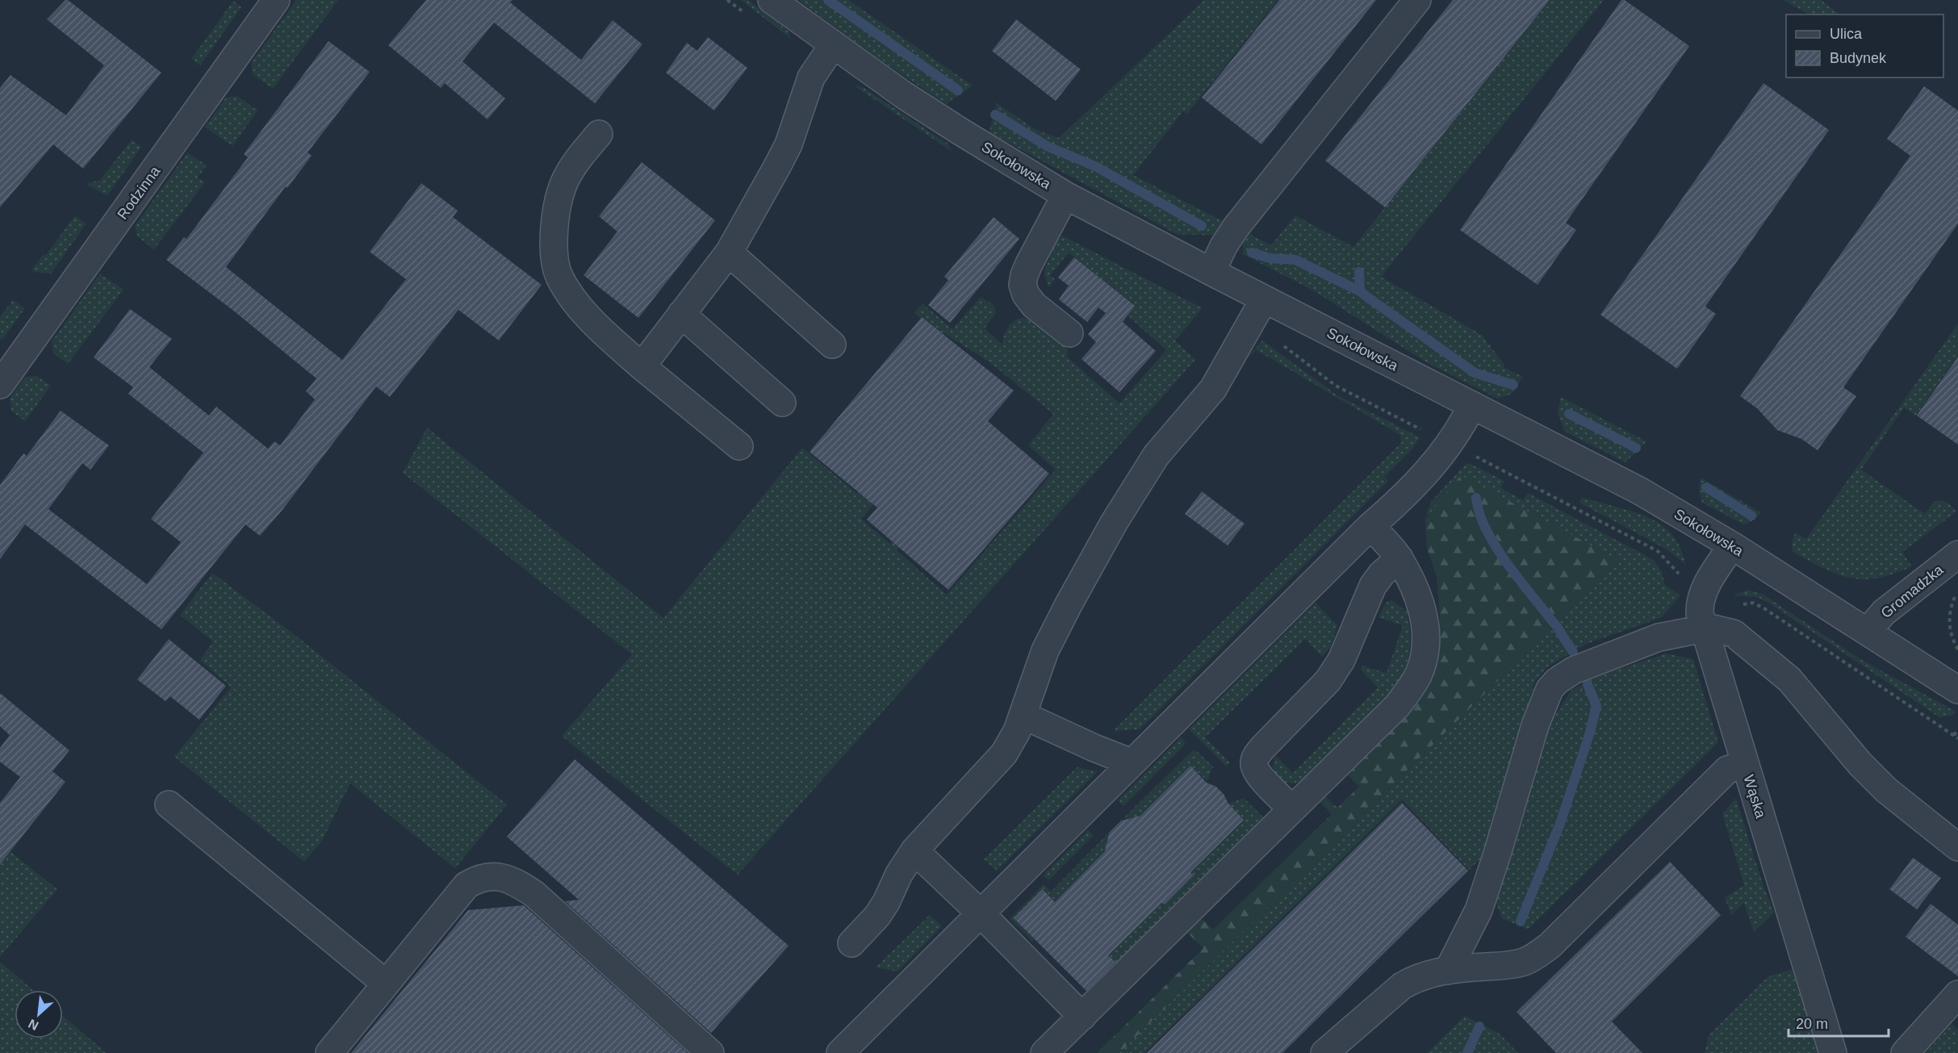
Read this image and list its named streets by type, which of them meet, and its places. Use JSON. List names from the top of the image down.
{
  "streets": {
    "street": [
      "Sokołowska",
      "Rodzinna",
      "Gromadzka",
      "Wąska"
    ]
  },
  "crossings": [
    ["Sokołowska", "Gromadzka"],
    ["Sokołowska", "Wąska"]
  ],
  "legend": ["Ulica", "Budynek"],
  "scale_bar": "20 m",
  "north": "bottom left"
}
